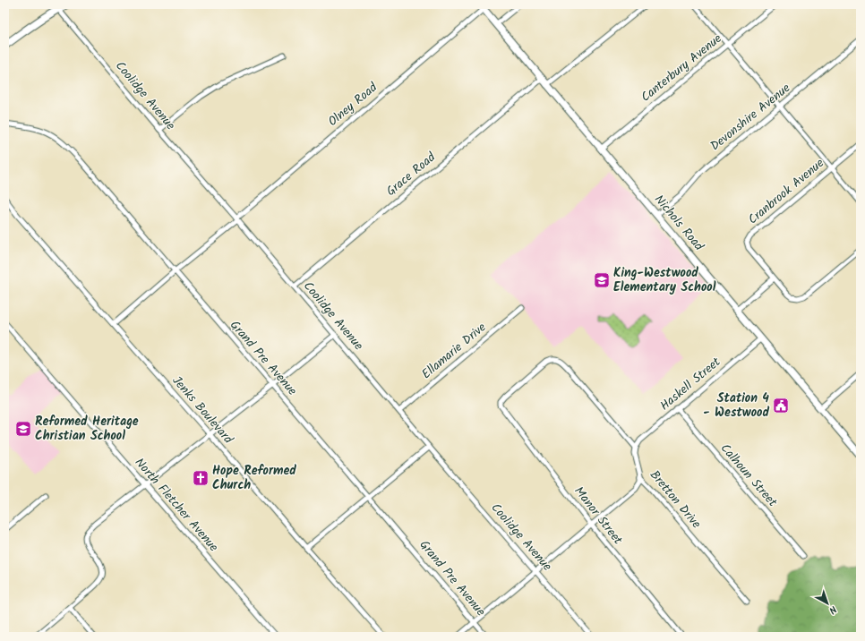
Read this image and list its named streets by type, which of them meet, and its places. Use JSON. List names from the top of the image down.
{
  "streets": {
    "street": [
      "Canterbury Avenue",
      "Coolidge Avenue",
      "Olney Road",
      "Devonshire Avenue",
      "Grace Road",
      "Cranbrook Avenue",
      "Nichols Road",
      "Ellamarie Drive",
      "Grand Pre Avenue",
      "Haskell Street",
      "Jenks Boulevard",
      "Calhoun Street",
      "Bretton Drive",
      "North Fletcher Avenue",
      "Manor Street"
    ]
  },
  "crossings": [
    ["Canterbury Avenue", "Nichols Road"],
    ["Coolidge Avenue", "Olney Road"],
    ["Coolidge Avenue", "Grace Road"],
    ["Coolidge Avenue", "Ellamarie Drive"],
    ["Olney Road", "Nichols Road"],
    ["Olney Road", "Grand Pre Avenue"],
    ["Olney Road", "Jenks Boulevard"],
    ["Devonshire Avenue", "Nichols Road"],
    ["Grace Road", "Nichols Road"],
    ["Nichols Road", "Haskell Street"],
    ["Haskell Street", "Calhoun Street"],
    ["Haskell Street", "Bretton Drive"],
    ["Haskell Street", "Manor Street"],
    ["Bretton Drive", "Manor Street"]
  ],
  "places": {
    "school or university": ["King-Westwood Elementary School", "Reformed Heritage Christian School"],
    "public building": ["Station 4 - Westwood"],
    "church": ["Hope Reformed Church"]
  },
  "north": "bottom right"
}
